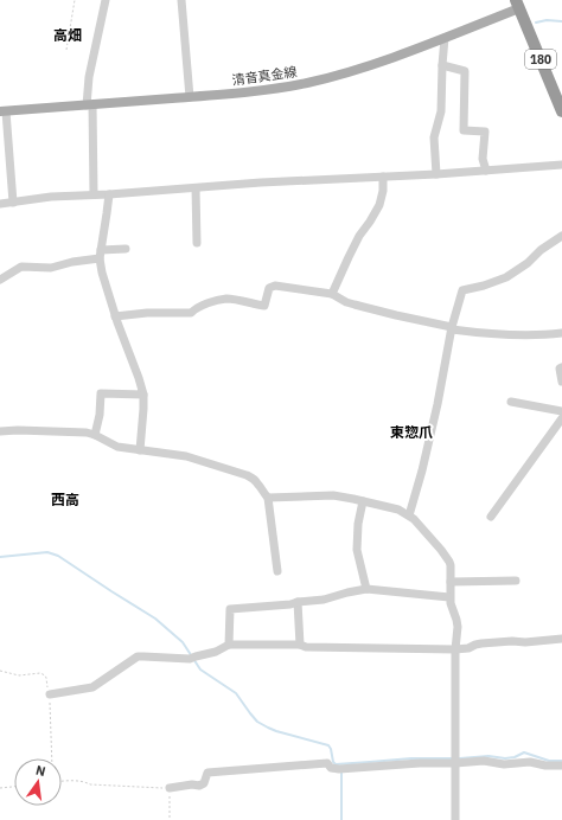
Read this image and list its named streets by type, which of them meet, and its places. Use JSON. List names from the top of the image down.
{
  "streets": {
    "highway": ["180"],
    "main road": ["清音真金線"]
  },
  "crossings": [
    ["180", "清音真金線"]
  ],
  "districts": ["高畑", "東惣爪", "西高"],
  "north": "top"
}
